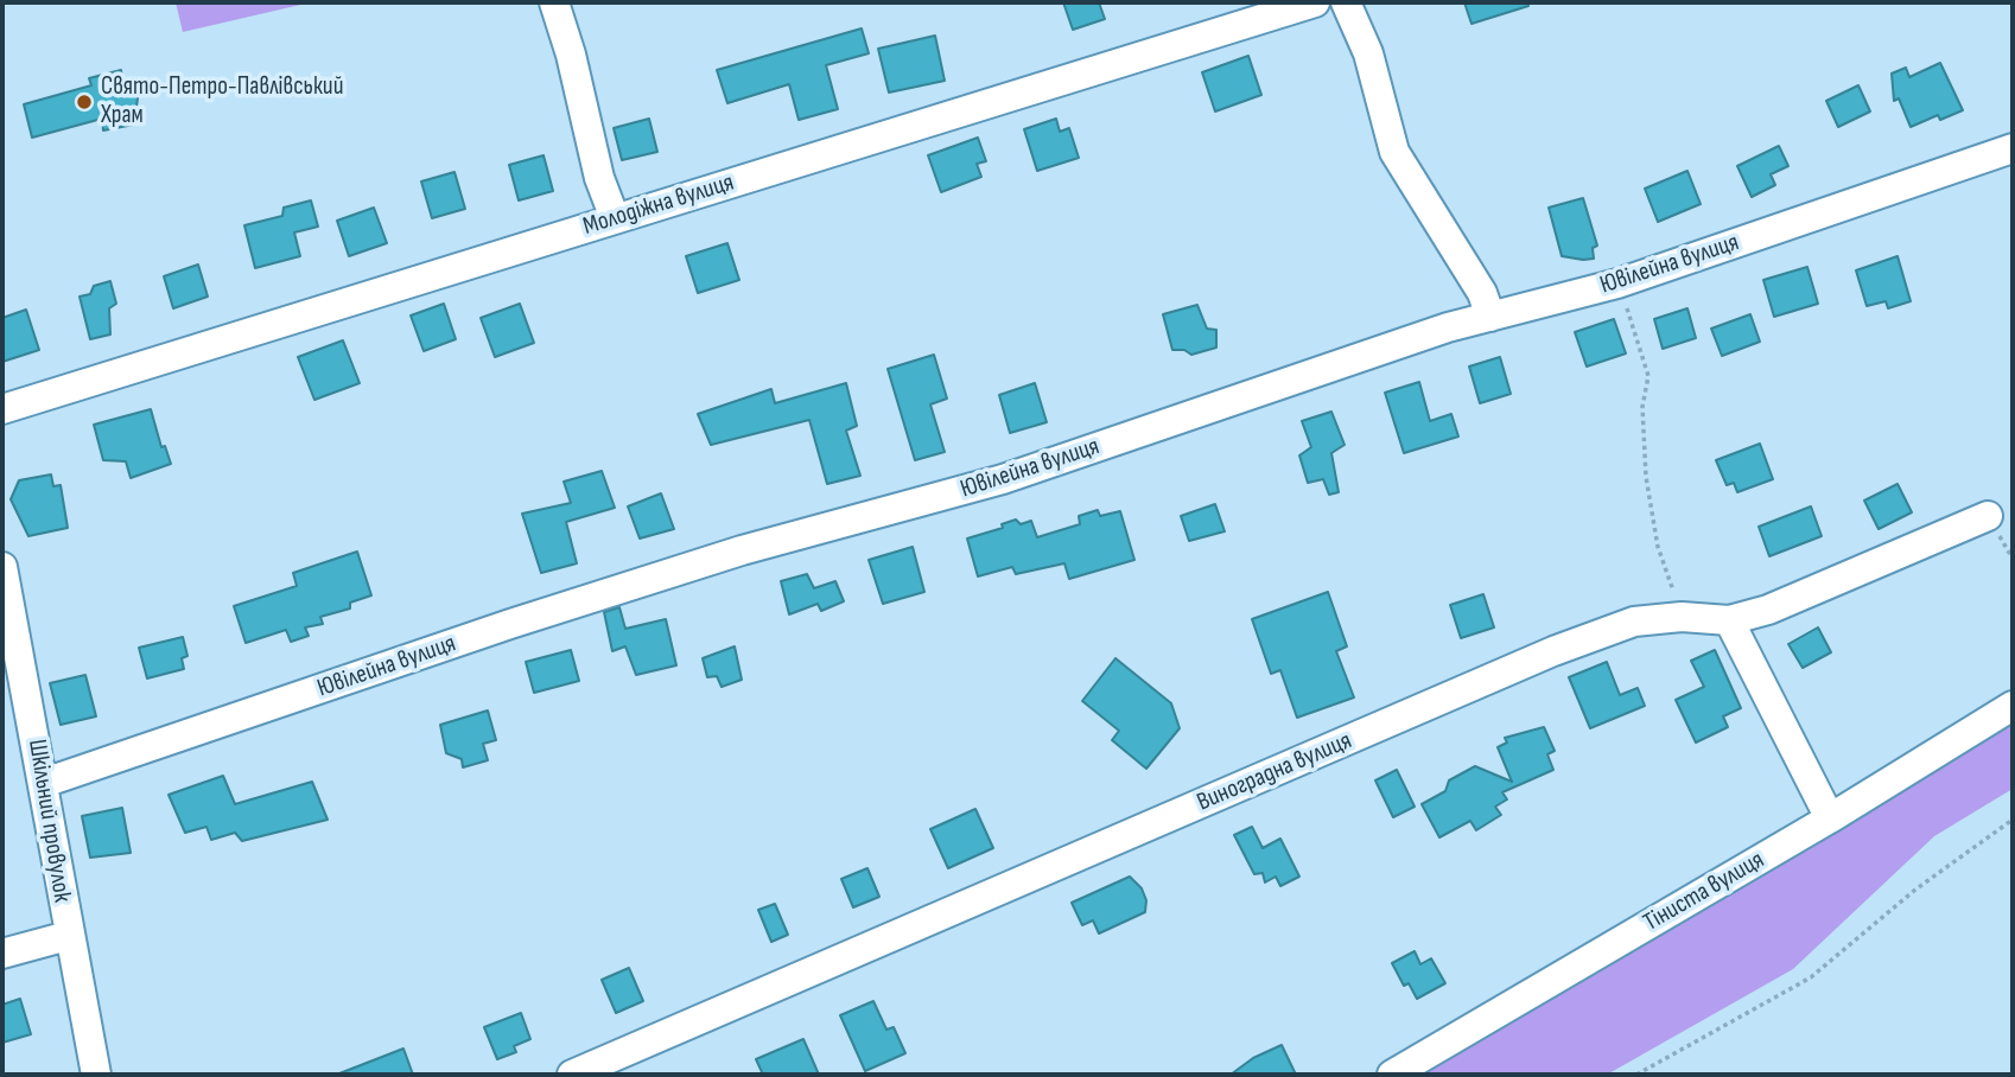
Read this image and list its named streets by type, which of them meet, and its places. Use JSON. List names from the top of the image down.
{
  "streets": {
    "street": [
      "Молодіжна вулиця",
      "Ювілейна вулиця",
      "Виноградна вулиця",
      "Шкільний провулок",
      "Тіниста вулиця"
    ]
  },
  "crossings": [
    ["Ювілейна вулиця", "Шкільний провулок"]
  ],
  "places": ["Свято-Петро-Павлівський Храм"]
}
